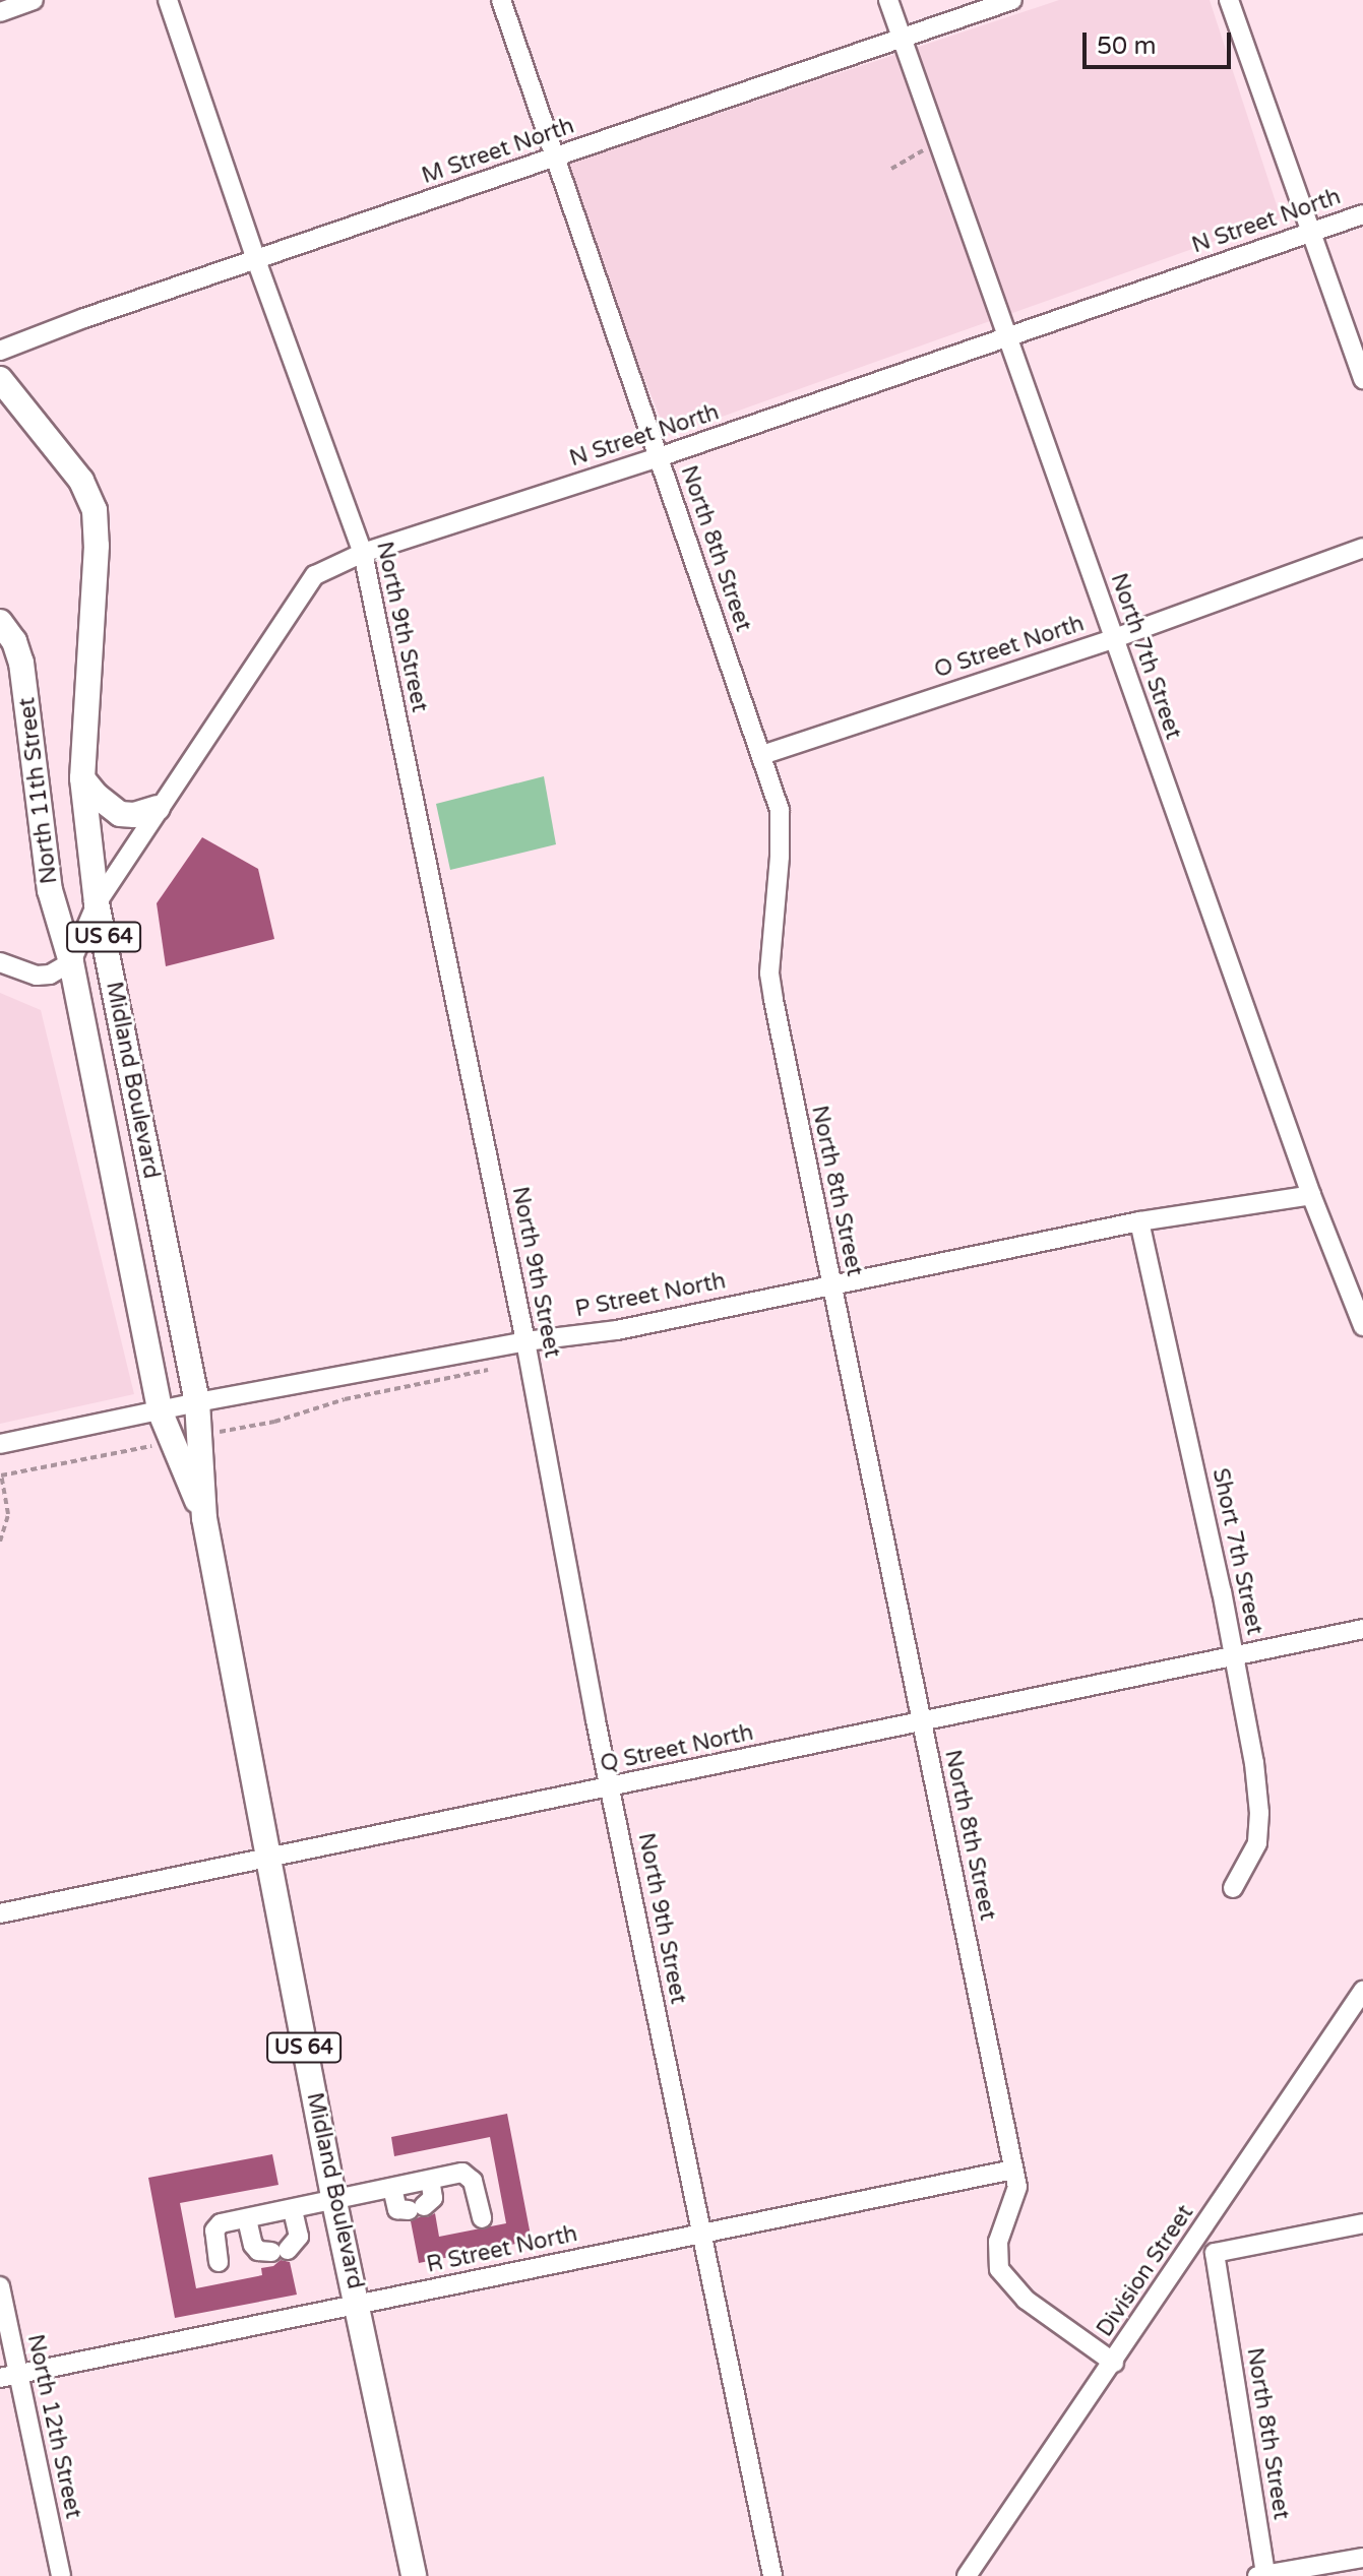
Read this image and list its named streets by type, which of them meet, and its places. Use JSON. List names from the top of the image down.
{
  "streets": {
    "main road": ["North 11th Street", "US 64", "Midland Boulevard"],
    "street": [
      "M Street North",
      "N Street North",
      "North 8th Street",
      "North 9th Street",
      "O Street North",
      "North 7th Street",
      "P Street North",
      "Short 7th Street",
      "Q Street North",
      "R Street North",
      "Division Street",
      "North 12th Street"
    ]
  },
  "crossings": [
    ["M Street North", "North 8th Street"],
    ["M Street North", "North 9th Street"],
    ["M Street North", "North 7th Street"],
    ["N Street North", "North 8th Street"],
    ["N Street North", "North 9th Street"],
    ["N Street North", "North 7th Street"],
    ["N Street North", "North 11th Street"],
    ["N Street North", "Midland Boulevard"],
    ["North 8th Street", "O Street North"],
    ["North 8th Street", "P Street North"],
    ["North 8th Street", "Q Street North"],
    ["North 8th Street", "R Street North"],
    ["North 8th Street", "Division Street"],
    ["North 9th Street", "P Street North"],
    ["North 9th Street", "Q Street North"],
    ["North 9th Street", "R Street North"],
    ["O Street North", "North 7th Street"],
    ["North 7th Street", "P Street North"],
    ["North 11th Street", "Midland Boulevard"],
    ["Midland Boulevard", "P Street North"],
    ["Midland Boulevard", "Q Street North"],
    ["Midland Boulevard", "R Street North"],
    ["P Street North", "Short 7th Street"],
    ["Short 7th Street", "Q Street North"],
    ["R Street North", "North 12th Street"]
  ],
  "scale_bar": "50 m"
}
